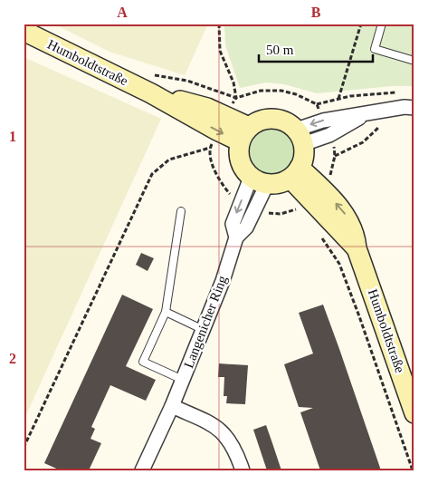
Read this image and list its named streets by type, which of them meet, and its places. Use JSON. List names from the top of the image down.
{
  "streets": {
    "street": ["Humboldtstraße", "Langenicher Ring"]
  },
  "crossings": [
    ["Humboldtstraße", "Langenicher Ring"]
  ],
  "scale_bar": "50 m",
  "grid": {
    "columns": ["A", "B"],
    "rows": ["1", "2"]
  }
}
